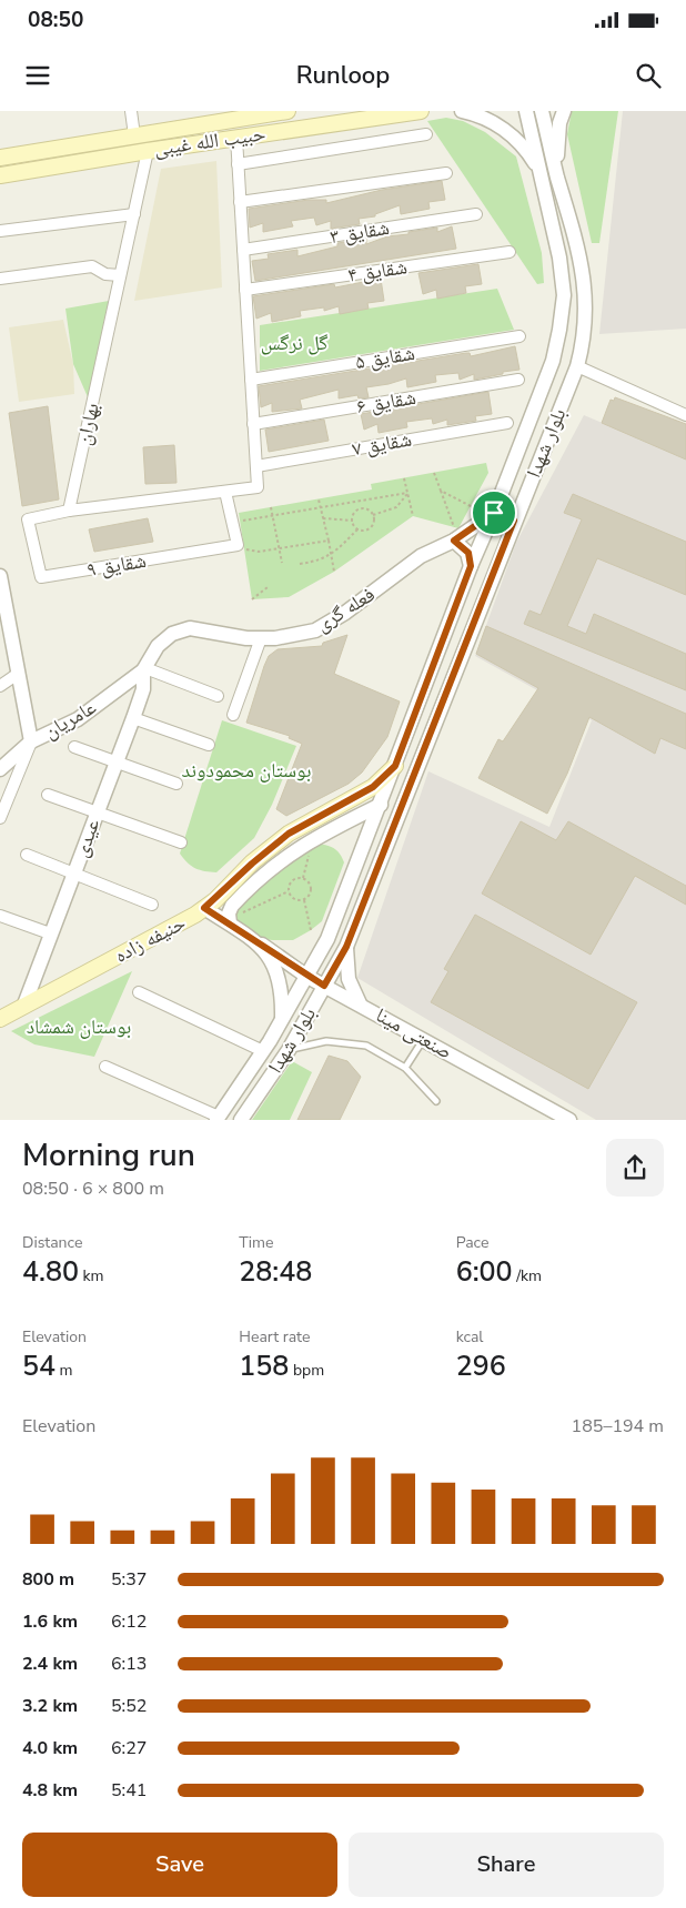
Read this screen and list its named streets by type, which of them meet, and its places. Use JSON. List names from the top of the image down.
{
  "streets": {
    "main road": ["حبیب الله غیبی", "حنیفه زاده"],
    "street": [
      "شقایق ۳",
      "شقایق ۴",
      "شقایق ۵",
      "شقایق ۶",
      "بهاران",
      "بلوار شهدا",
      "شقایق ۷",
      "شقایق ۹",
      "فعله گری",
      "عامریان",
      "عیدی",
      "صنعتی مینا"
    ]
  },
  "crossings": [
    ["حبیب الله غیبی", "بهاران"],
    ["بهاران", "شقایق ۹"],
    ["بلوار شهدا", "فعله گری"],
    ["بلوار شهدا", "حنیفه زاده"],
    ["بلوار شهدا", "صنعتی مینا"],
    ["فعله گری", "عامریان"],
    ["فعله گری", "عیدی"],
    ["عامریان", "عیدی"],
    ["عیدی", "حنیفه زاده"],
    ["حنیفه زاده", "صنعتی مینا"]
  ],
  "parks": ["گل نرگس", "بوستان محمودوند", "بوستان شمشاد"],
  "page": {
    "status": "08:50",
    "header": "Runloop",
    "heading": ["Morning run", "08:50 · 6 × 800 m"],
    "stats": [
      ["Distance", "4.80 km"],
      ["Time", "28:48"],
      ["Pace", "6:00 /km"],
      ["Elevation", "54 m"],
      ["Heart rate", "158 bpm"],
      ["kcal", "296"]
    ],
    "chart": ["Elevation", "185–194 m"],
    "list": [
      {
        "name": "800 m",
        "note": "5:37"
      },
      {
        "name": "1.6 km",
        "note": "6:12"
      },
      {
        "name": "2.4 km",
        "note": "6:13"
      },
      {
        "name": "3.2 km",
        "note": "5:52"
      },
      {
        "name": "4.0 km",
        "note": "6:27"
      },
      {
        "name": "4.8 km",
        "note": "5:41"
      }
    ],
    "buttons": ["Save", "Share"]
  }
}
